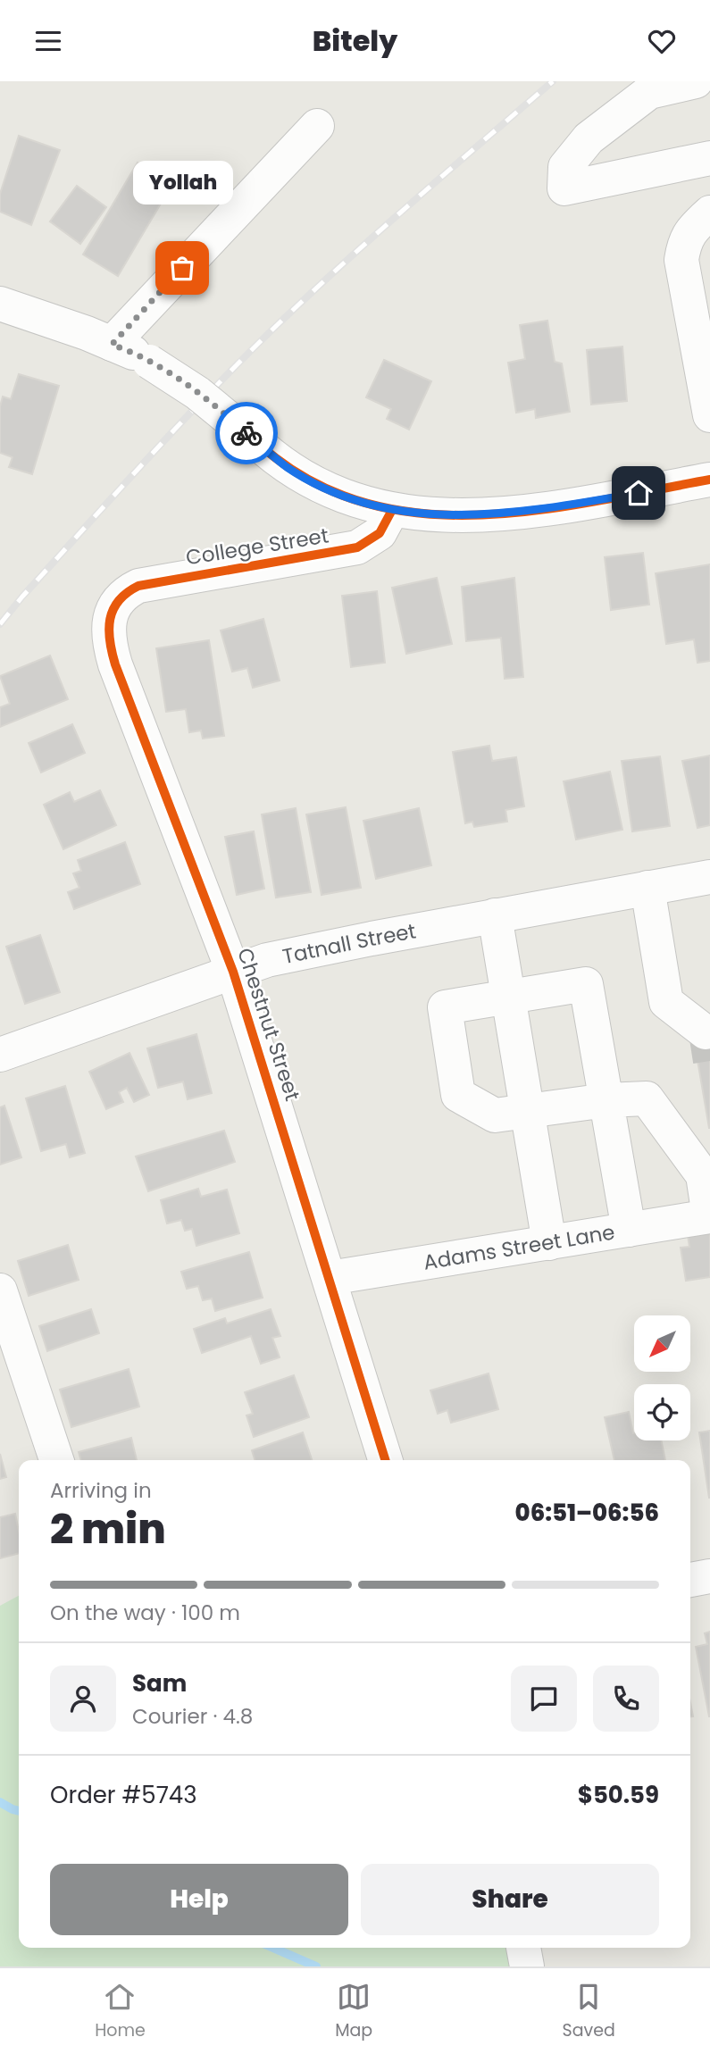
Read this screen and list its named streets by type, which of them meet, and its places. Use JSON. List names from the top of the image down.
{
  "streets": {
    "street": [
      "College Street",
      "Tatnall Street",
      "Chestnut Street",
      "Adams Street Lane"
    ]
  },
  "crossings": [
    ["College Street", "Chestnut Street"],
    ["Tatnall Street", "Chestnut Street"],
    ["Chestnut Street", "Adams Street Lane"]
  ],
  "places": ["Yollah"],
  "north": "bottom left",
  "page": {
    "header": "Bitely",
    "bubble": "Yollah",
    "heading": ["2 min", "Arriving in", "06:51–06:56"],
    "panel": [
      "Sam",
      "Courier · 4.8",
      "Order #5743",
      "$50.59"
    ],
    "bar": "On the way · 100 m",
    "buttons": ["Help", "Share"],
    "tabs": ["Home", "Map", "Saved"]
  }
}
